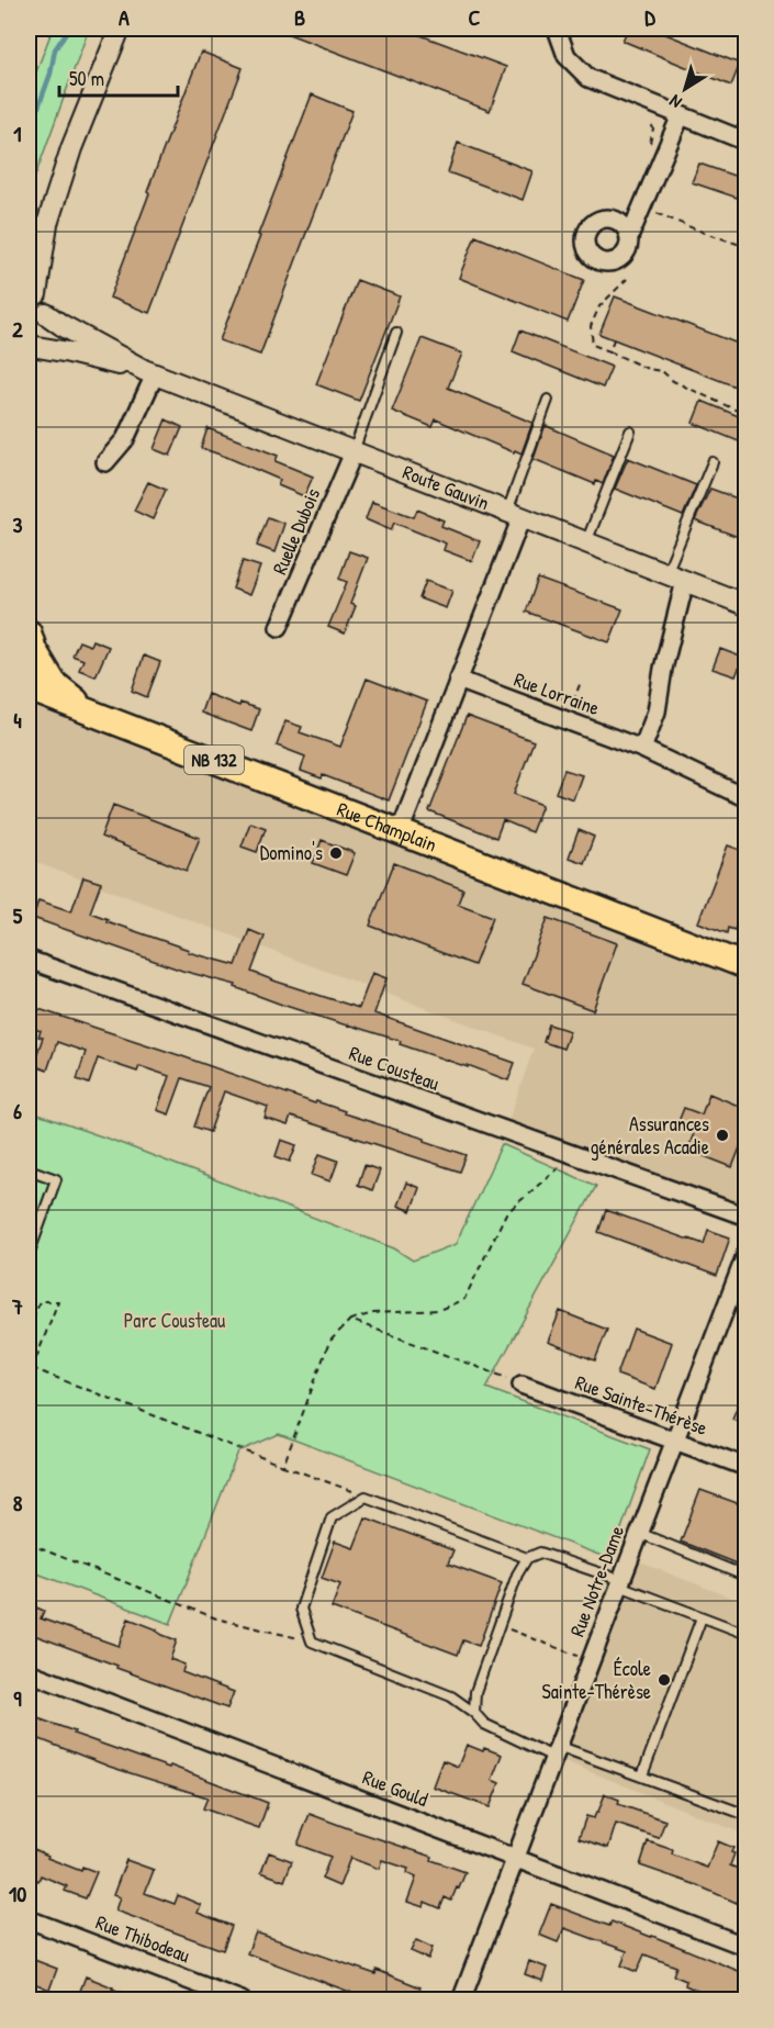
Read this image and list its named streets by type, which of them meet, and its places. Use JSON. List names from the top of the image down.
{
  "streets": {
    "main road": ["NB 132", "Rue Champlain"],
    "street": [
      "Route Gauvin",
      "Ruelle Dubois",
      "Rue Lorraine",
      "Rue Cousteau",
      "Rue Sainte-Thérèse",
      "Rue Notre-Dame",
      "Rue Gould",
      "Rue Thibodeau"
    ]
  },
  "crossings": [
    ["Route Gauvin", "Ruelle Dubois"],
    ["Rue Sainte-Thérèse", "Rue Notre-Dame"],
    ["Rue Notre-Dame", "Rue Gould"]
  ],
  "parks": ["Parc Cousteau"],
  "places": ["Domino's", "Assurances générales Acadie", "École Sainte-Thérèse"],
  "scale_bar": "50 m",
  "north": "bottom left",
  "grid": {
    "columns": [
      "A",
      "B",
      "C",
      "D"
    ],
    "rows": [
      "1",
      "2",
      "3",
      "4",
      "5",
      "6",
      "7",
      "8",
      "9",
      "10"
    ]
  }
}
